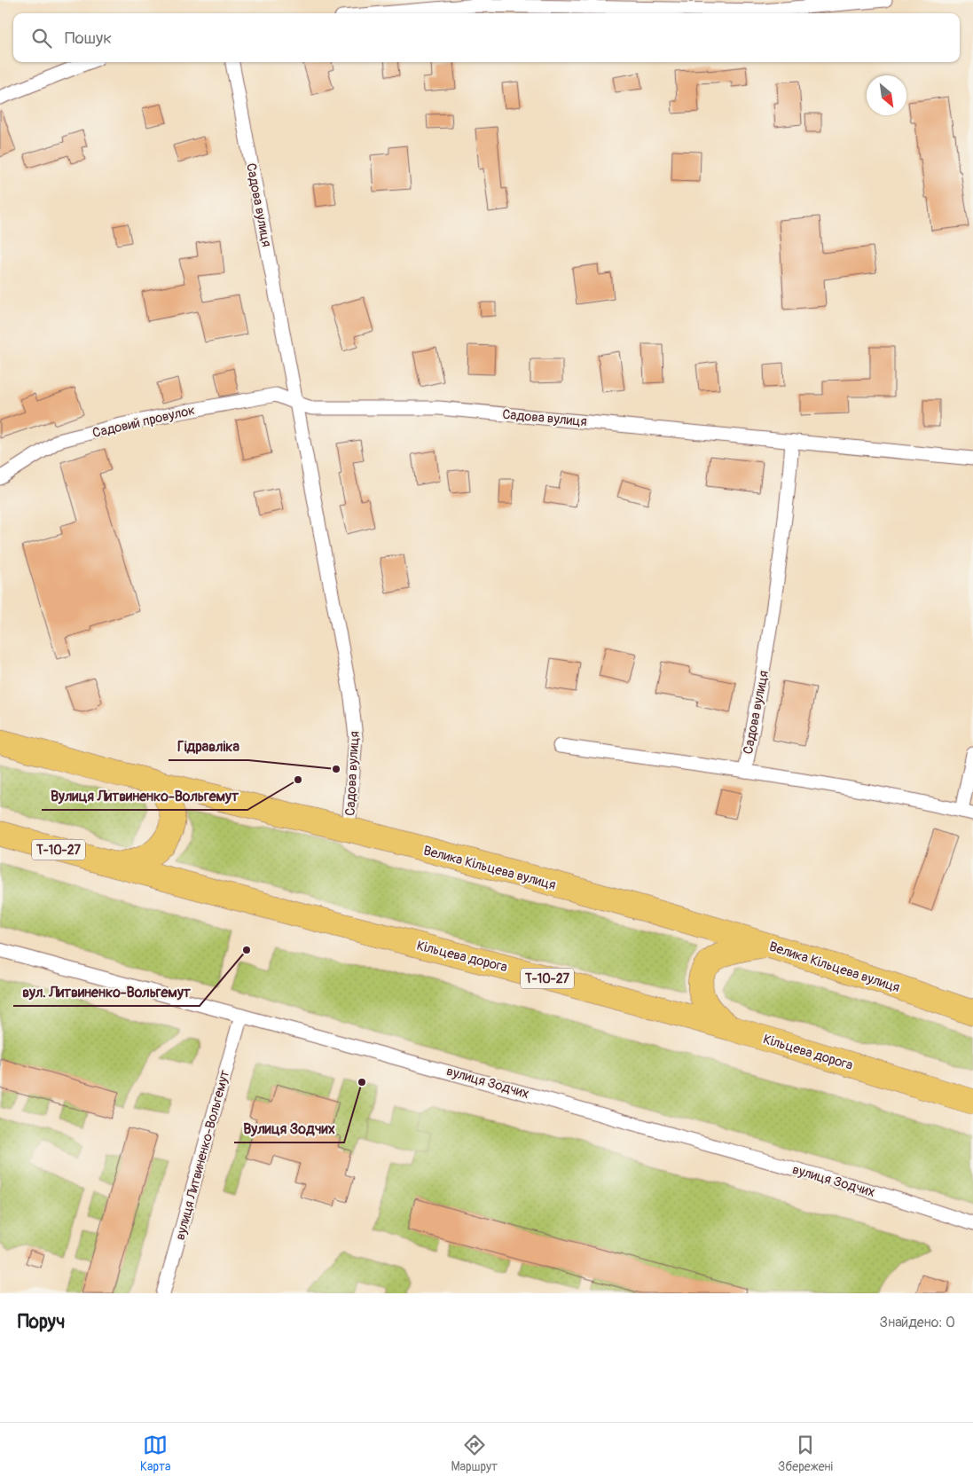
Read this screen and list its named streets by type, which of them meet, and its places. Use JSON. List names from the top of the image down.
{
  "streets": {
    "highway": ["Т-10-27", "Велика Кільцева вулиця", "Кільцева дорога"],
    "street": [
      "Садова вулиця",
      "Садовий провулок",
      "вулиця Зодчих",
      "вулиця Литвиненко-Вольгемут"
    ]
  },
  "crossings": [
    ["Садова вулиця", "Садовий провулок"],
    ["Садова вулиця", "Велика Кільцева вулиця"],
    ["вулиця Зодчих", "вулиця Литвиненко-Вольгемут"]
  ],
  "places": [
    "Гідравліка",
    "Вулиця Литвиненко-Вольгемут",
    "вул. Литвиненко-Вольгемут",
    "Вулиця Зодчих"
  ],
  "north": "bottom right",
  "page": {
    "search": "Пошук",
    "heading": ["Поруч", "Знайдено: 0"],
    "nav": ["Карта", "Маршрут", "Збережені"]
  }
}
